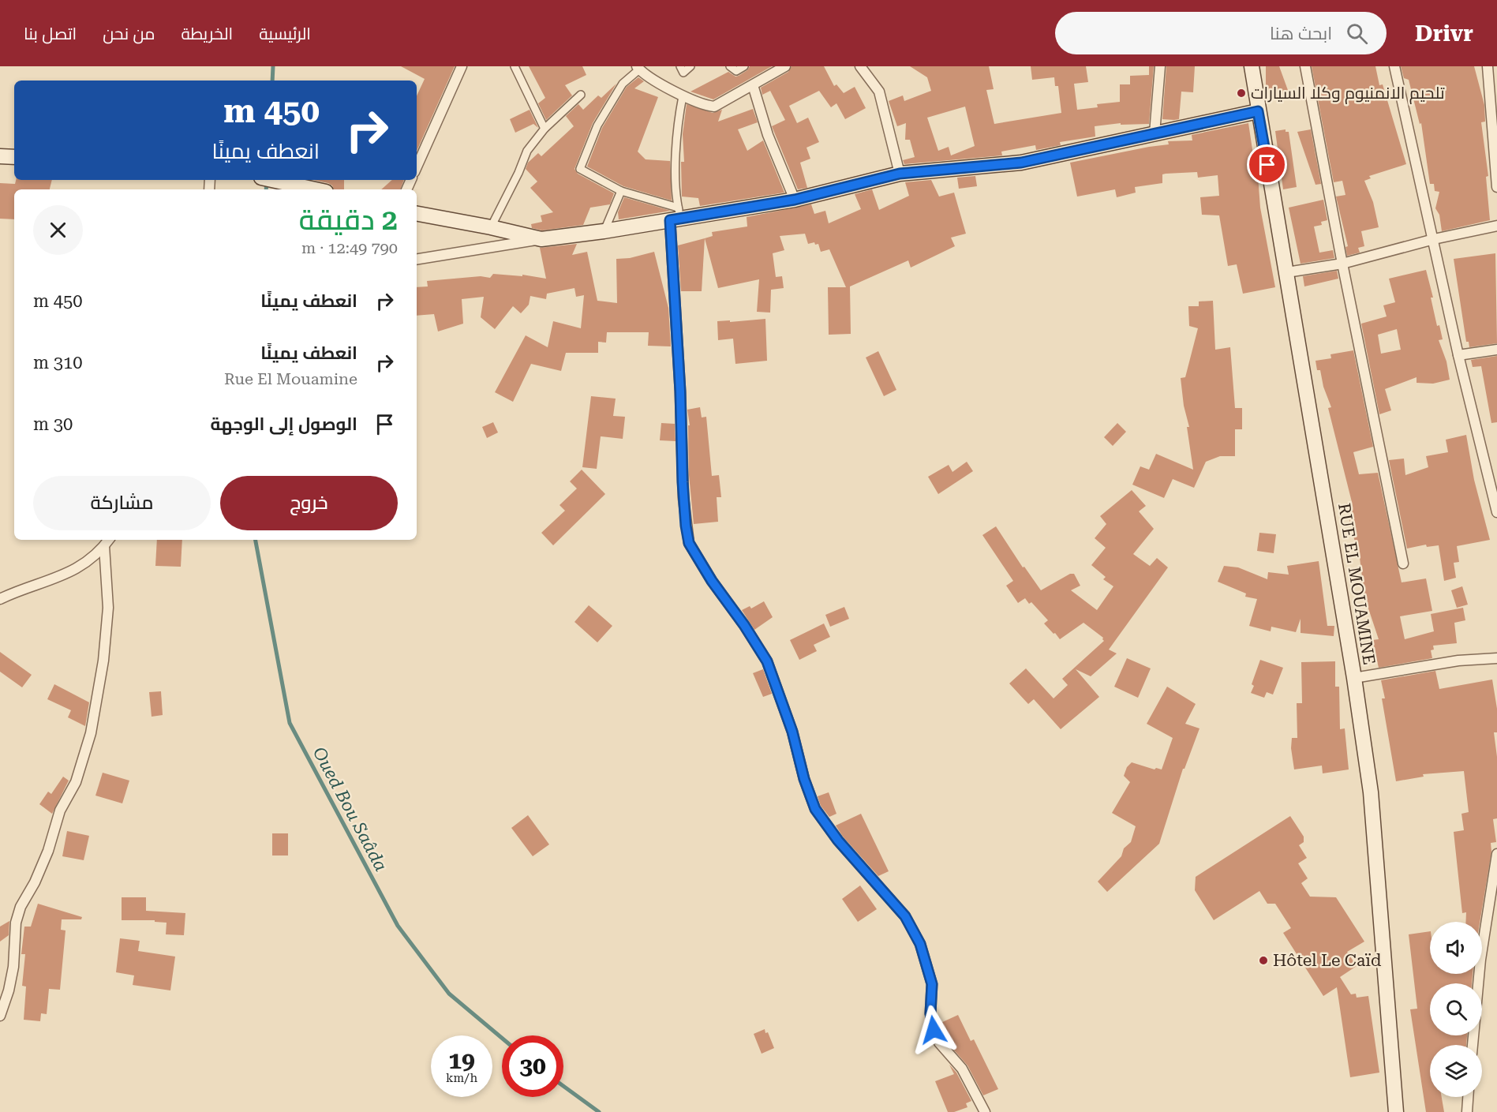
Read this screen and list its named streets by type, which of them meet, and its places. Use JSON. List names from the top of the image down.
{
  "streets": {
    "main road": ["RUE EL MOUAMINE"]
  },
  "water": ["Oued Bou Saâda"],
  "places": ["تلحيم الانمنيوم وكلا السيارات", "Hôtel Le Caïd"],
  "page": {
    "header": "Drivr",
    "search": "ابحث هنا",
    "nav": [
      "الرئيسية",
      "الخريطة",
      "من نحن",
      "اتصل بنا"
    ],
    "turn": ["450 m", "انعطف يمينًا"],
    "heading": ["2 دقيقة", "790 m · 12:49"],
    "list": [
      {
        "name": "انعطف يمينًا",
        "value": "450 m"
      },
      {
        "name": "انعطف يمينًا",
        "note": "Rue El Mouamine",
        "value": "310 m"
      },
      {
        "name": "الوصول إلى الوجهة",
        "value": "30 m"
      }
    ],
    "buttons": ["خروج", "مشاركة"],
    "speed": "19 km/h",
    "limit": "30"
  }
}
